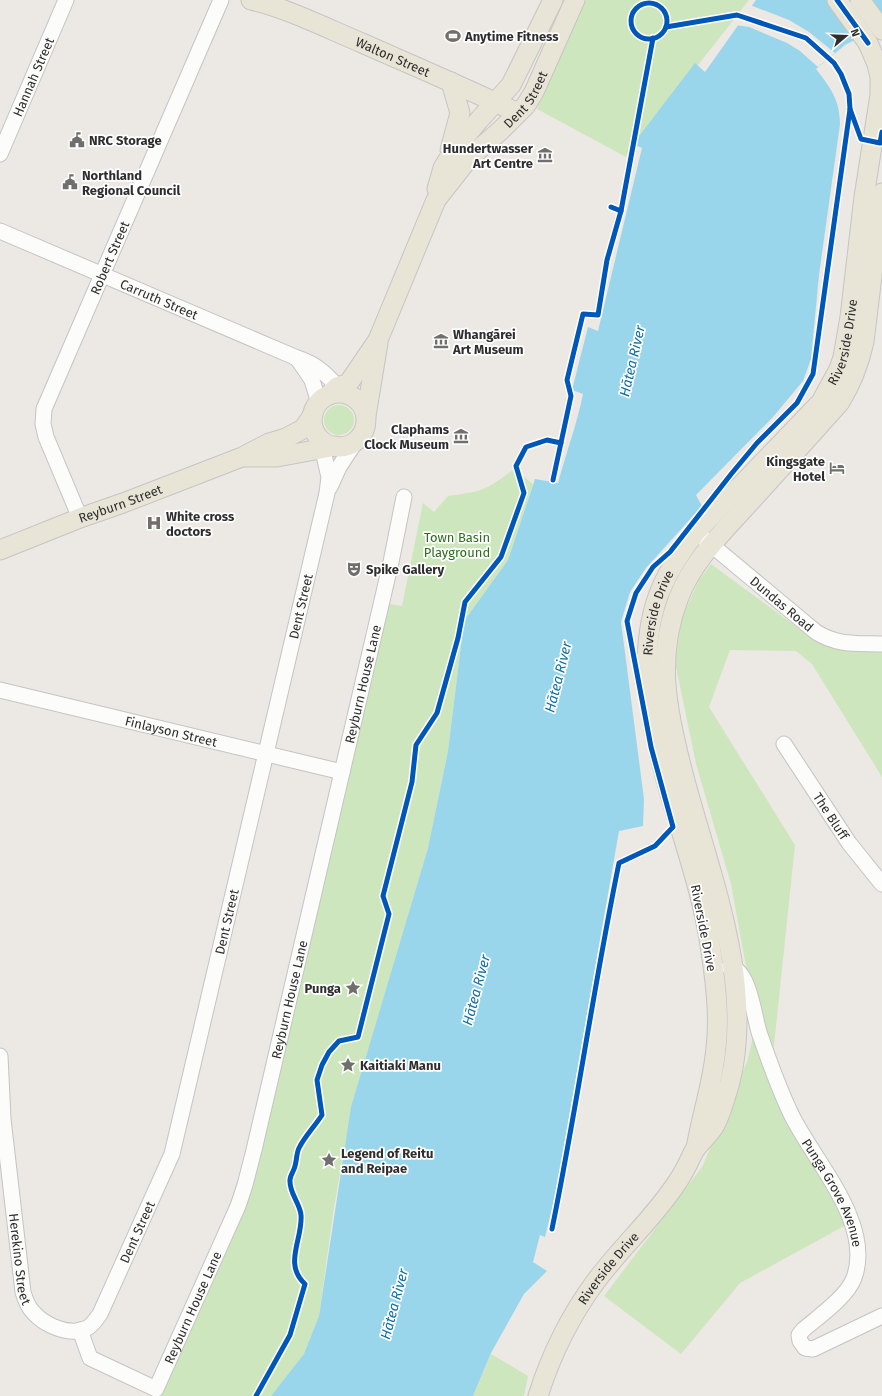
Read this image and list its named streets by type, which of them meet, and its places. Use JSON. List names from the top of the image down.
{
  "streets": {
    "main road": [
      "Walton Street",
      "Dent Street",
      "Riverside Drive",
      "Reyburn Street"
    ],
    "street": [
      "Hannah Street",
      "Robert Street",
      "Carruth Street",
      "Dundas Road",
      "Reyburn House Lane",
      "Finlayson Street",
      "The Bluff",
      "Punga Grove Avenue",
      "Herekino Street"
    ]
  },
  "crossings": [
    ["Walton Street", "Dent Street"],
    ["Dent Street", "Carruth Street"],
    ["Dent Street", "Reyburn Street"],
    ["Dent Street", "Reyburn House Lane"],
    ["Dent Street", "Finlayson Street"],
    ["Dent Street", "Herekino Street"],
    ["Robert Street", "Carruth Street"],
    ["Robert Street", "Reyburn Street"],
    ["Carruth Street", "Reyburn Street"],
    ["Riverside Drive", "Dundas Road"],
    ["Riverside Drive", "Punga Grove Avenue"],
    ["Reyburn House Lane", "Finlayson Street"],
    ["Reyburn House Lane", "Herekino Street"]
  ],
  "water": ["Hātea River"],
  "parks": ["Town Basin Playground"],
  "places": {
    "sports": ["Anytime Fitness"],
    "public building": ["NRC Storage", "Northland Regional Council"],
    "museum": ["Hundertwasser Art Centre", "Whangārei Art Museum", "Claphams Clock Museum"],
    "hotel": ["Kingsgate Hotel"],
    "hospital": ["White cross doctors"],
    "theatre": ["Spike Gallery"],
    "place": ["Punga", "Kaitiaki Manu", "Legend of Reitu and Reipae"]
  },
  "north": "right"
}
